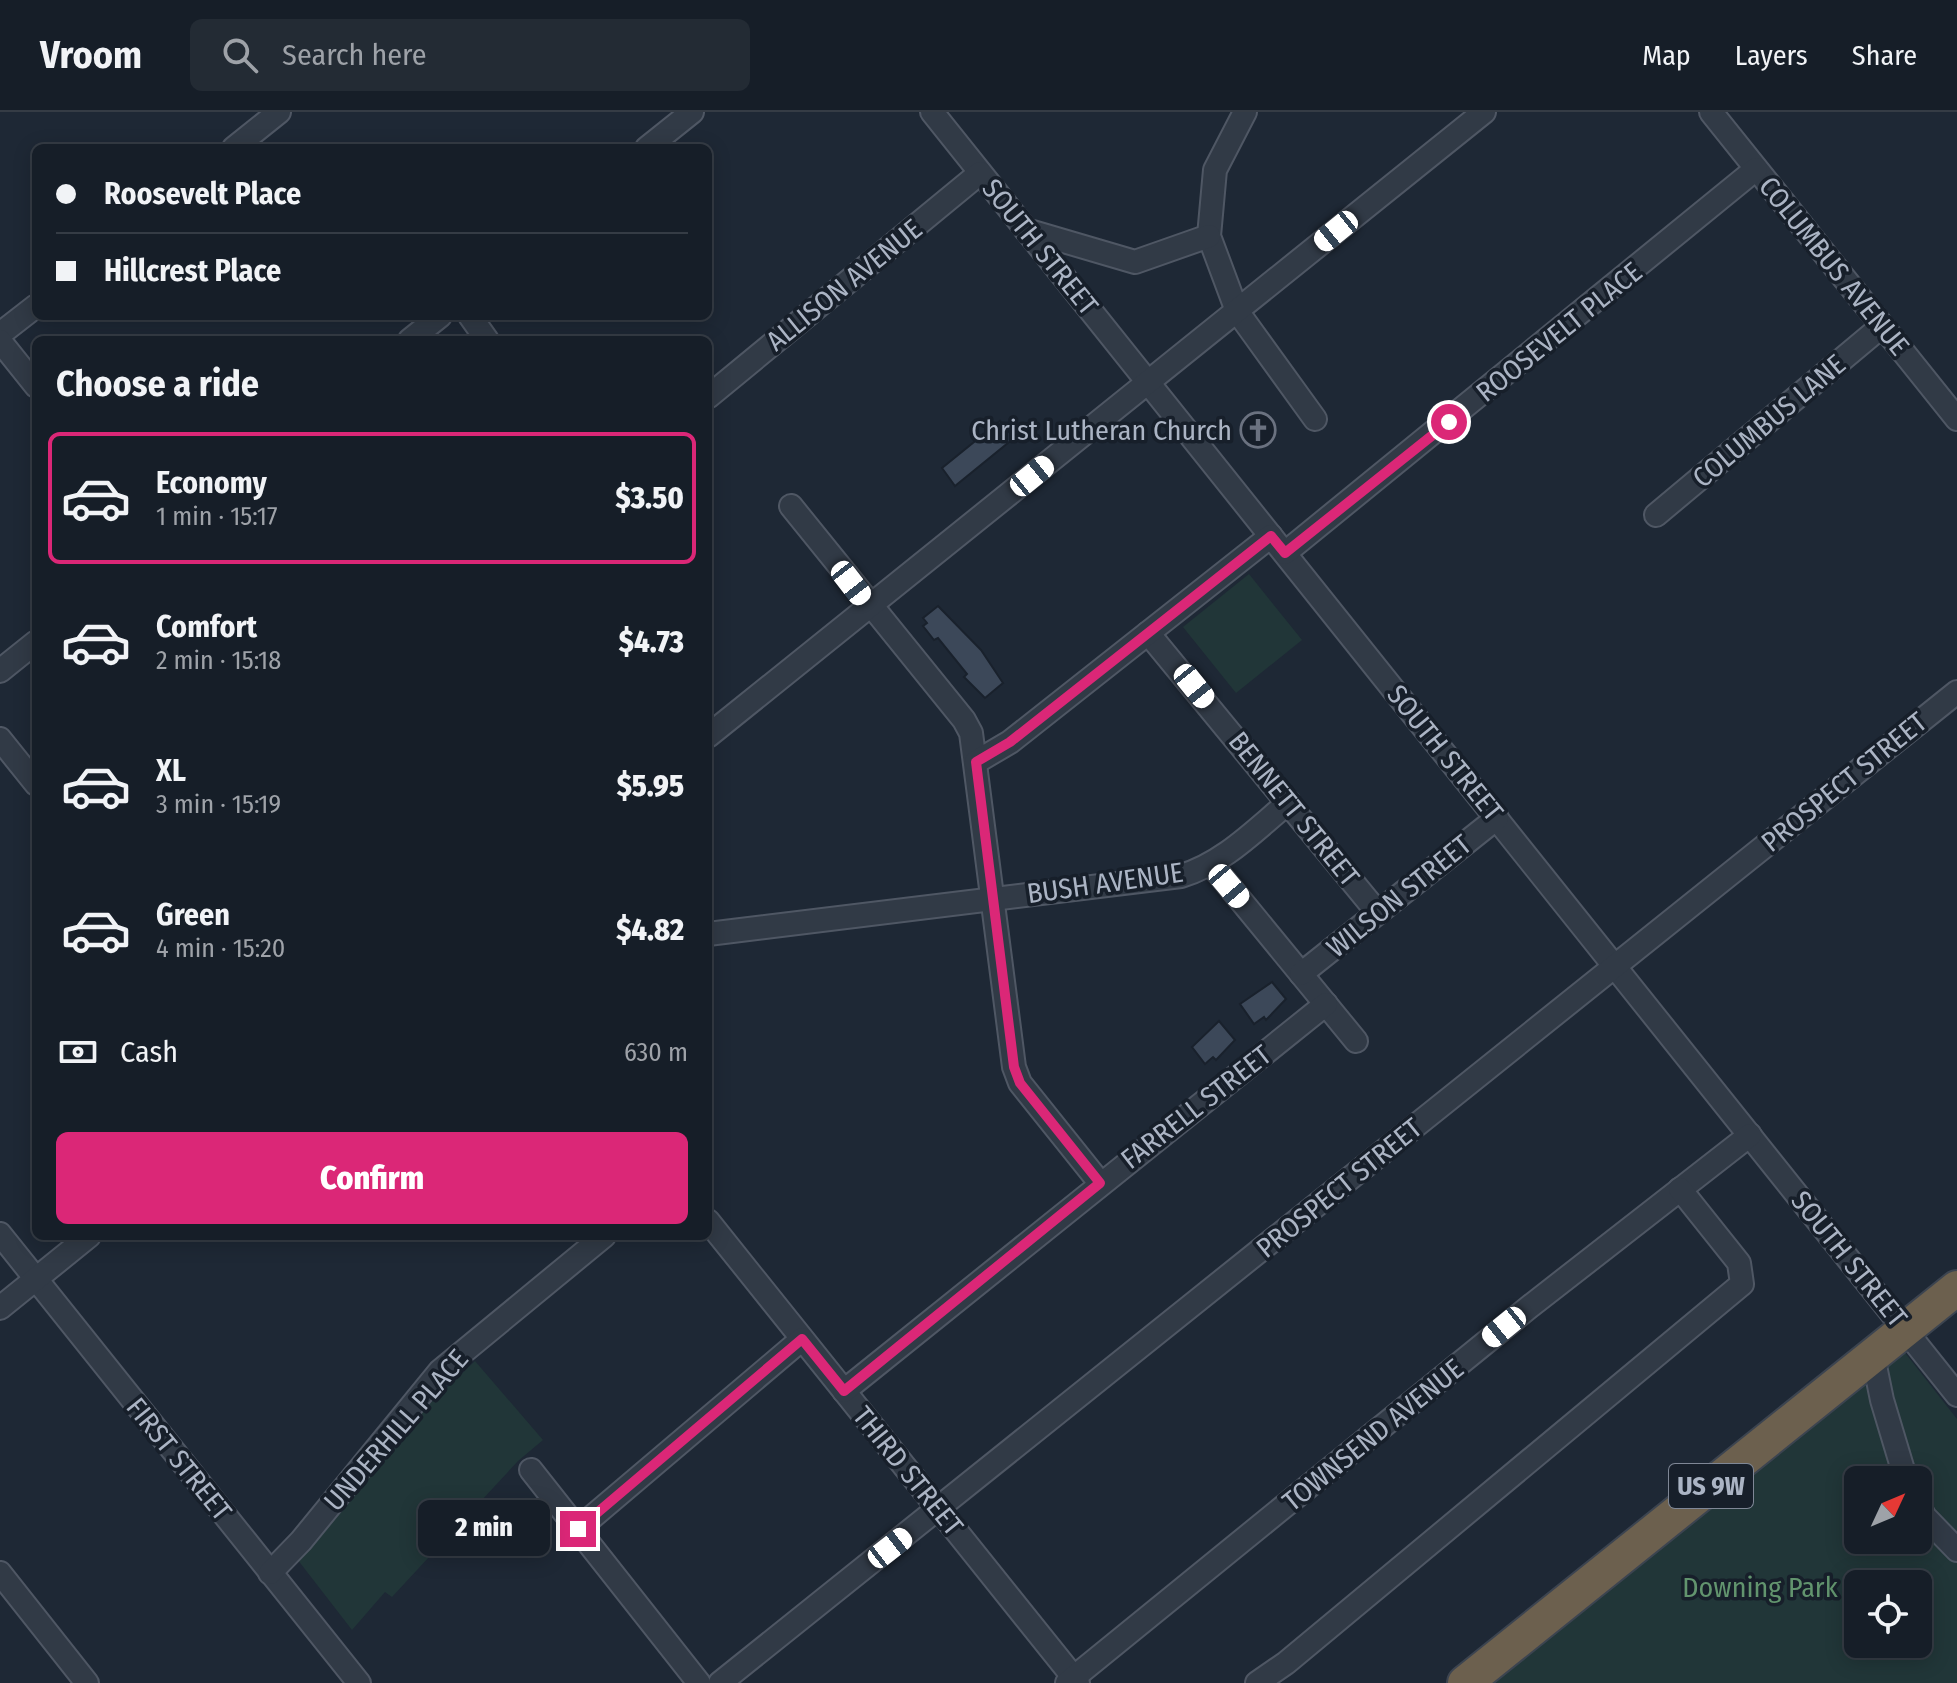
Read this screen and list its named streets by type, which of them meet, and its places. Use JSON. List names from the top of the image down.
{
  "streets": {
    "highway": ["US 9W"],
    "street": [
      "SOUTH STREET",
      "COLUMBUS AVENUE",
      "ALLISON AVENUE",
      "ROOSEVELT PLACE",
      "COLUMBUS LANE",
      "PROSPECT STREET",
      "BENNETT STREET",
      "BUSH AVENUE",
      "WILSON STREET",
      "FARRELL STREET",
      "UNDERHILL PLACE",
      "TOWNSEND AVENUE",
      "FIRST STREET",
      "THIRD STREET"
    ]
  },
  "crossings": [
    ["SOUTH STREET", "ALLISON AVENUE"],
    ["SOUTH STREET", "ROOSEVELT PLACE"],
    ["SOUTH STREET", "PROSPECT STREET"],
    ["SOUTH STREET", "WILSON STREET"],
    ["SOUTH STREET", "TOWNSEND AVENUE"],
    ["SOUTH STREET", "US 9W"],
    ["COLUMBUS AVENUE", "ROOSEVELT PLACE"],
    ["COLUMBUS AVENUE", "COLUMBUS LANE"],
    ["ROOSEVELT PLACE", "BENNETT STREET"],
    ["PROSPECT STREET", "THIRD STREET"],
    ["BENNETT STREET", "BUSH AVENUE"],
    ["BENNETT STREET", "WILSON STREET"],
    ["FARRELL STREET", "THIRD STREET"],
    ["UNDERHILL PLACE", "FIRST STREET"],
    ["TOWNSEND AVENUE", "THIRD STREET"]
  ],
  "parks": ["Downing Park"],
  "places": {
    "church": ["Christ Lutheran Church"]
  },
  "north": "top right",
  "page": {
    "header": "Vroom",
    "search": "Search here",
    "nav": ["Map", "Layers", "Share"],
    "banner": ["Roosevelt Place", "Hillcrest Place"],
    "heading": "Choose a ride",
    "list": [
      {
        "name": "Economy",
        "note": "1 min · 15:17",
        "value": "$3.50"
      },
      {
        "name": "Comfort",
        "note": "2 min · 15:18",
        "value": "$4.73"
      },
      {
        "name": "XL",
        "note": "3 min · 15:19",
        "value": "$5.95"
      },
      {
        "name": "Green",
        "note": "4 min · 15:20",
        "value": "$4.82"
      }
    ],
    "pay": ["Cash", "630 m"],
    "buttons": "Confirm",
    "bubble": "2 min"
  }
}
